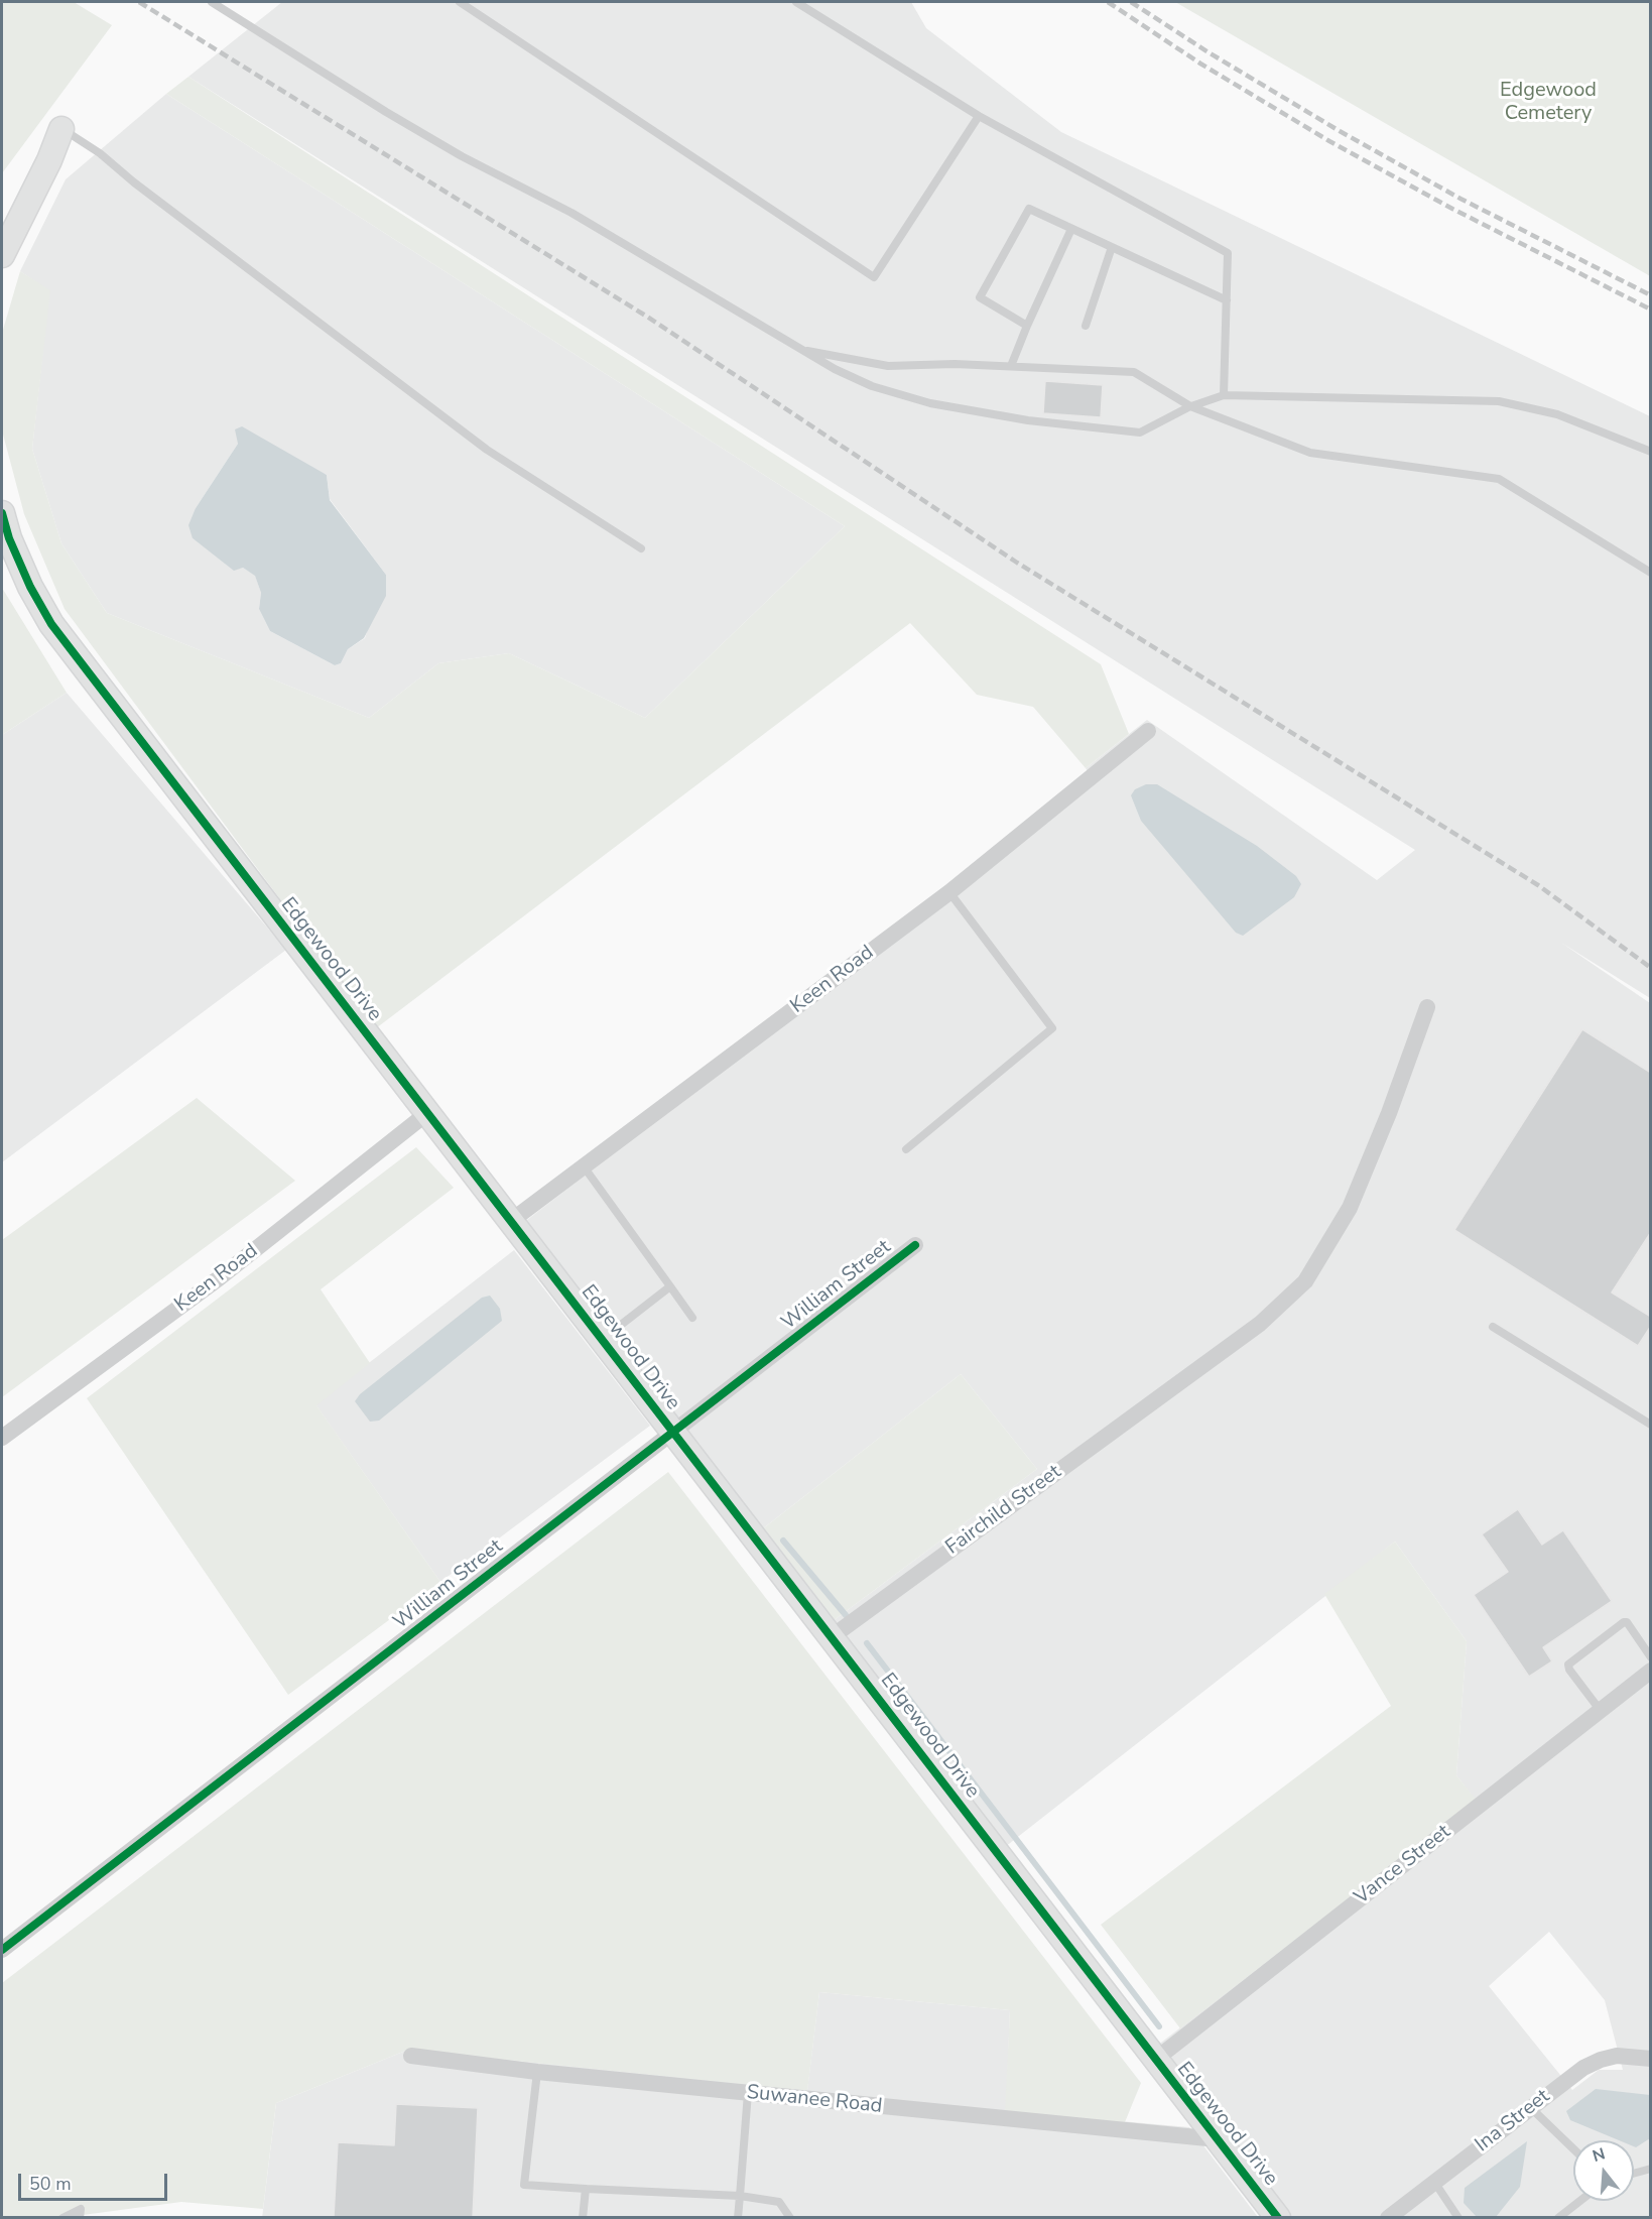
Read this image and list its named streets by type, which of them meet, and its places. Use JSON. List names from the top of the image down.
{
  "streets": {
    "street": [
      "Edgewood Drive",
      "Keen Road",
      "William Street",
      "Fairchild Street",
      "Vance Street",
      "Suwanee Road",
      "Ina Street"
    ]
  },
  "crossings": [
    ["Edgewood Drive", "Keen Road"],
    ["Edgewood Drive", "William Street"],
    ["Edgewood Drive", "Fairchild Street"],
    ["Edgewood Drive", "Vance Street"],
    ["Edgewood Drive", "Suwanee Road"]
  ],
  "parks": ["Edgewood Cemetery"],
  "scale_bar": "50 m",
  "north": "top"
}
